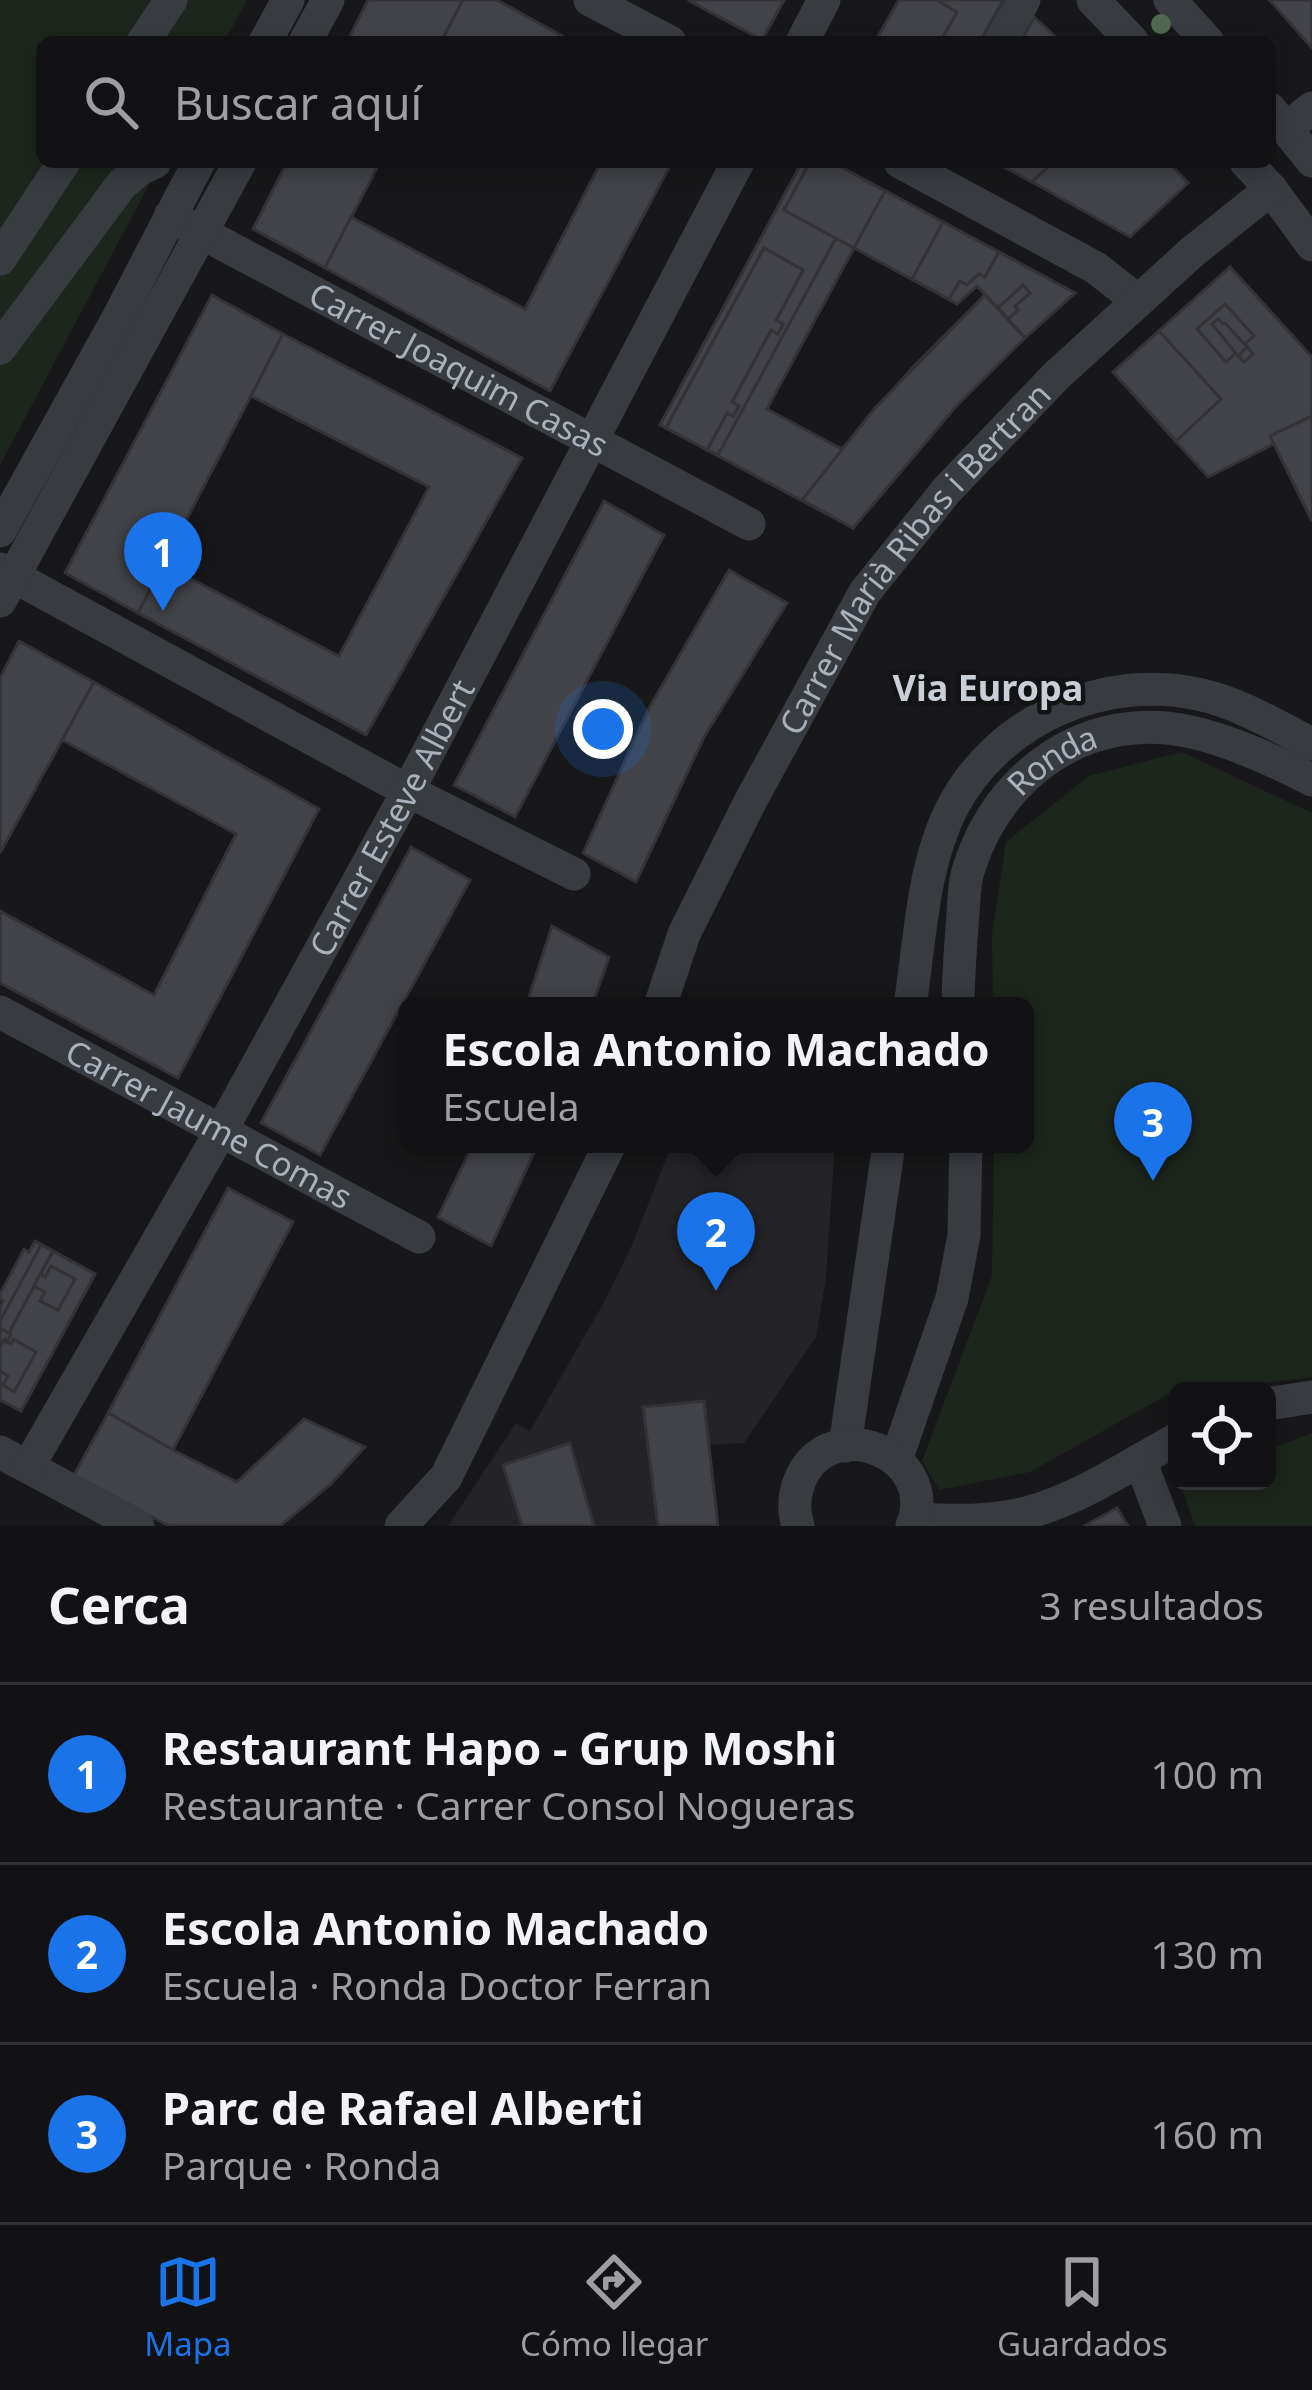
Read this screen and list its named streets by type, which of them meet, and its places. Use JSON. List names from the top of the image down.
{
  "streets": {
    "street": [
      "Carrer Joaquim Casas",
      "Carrer Marià Ribas i Bertran",
      "Ronda",
      "Carrer Esteve Albert",
      "Carrer Jaume Comas"
    ]
  },
  "crossings": [
    ["Carrer Joaquim Casas", "Carrer Esteve Albert"],
    ["Carrer Esteve Albert", "Carrer Jaume Comas"]
  ],
  "districts": ["Via Europa"],
  "page": {
    "search": "Buscar aquí",
    "pins": ["1", "3", "2"],
    "popup": ["Escola Antonio Machado", "Escuela"],
    "heading": ["Cerca", "3 resultados"],
    "list": [
      {
        "mark": "1",
        "name": "Restaurant Hapo - Grup Moshi",
        "note": "Restaurante · Carrer Consol Nogueras",
        "value": "100 m"
      },
      {
        "mark": "2",
        "name": "Escola Antonio Machado",
        "note": "Escuela · Ronda Doctor Ferran",
        "value": "130 m"
      },
      {
        "mark": "3",
        "name": "Parc de Rafael Alberti",
        "note": "Parque · Ronda",
        "value": "160 m"
      }
    ],
    "nav": ["Mapa", "Cómo llegar", "Guardados"]
  }
}
